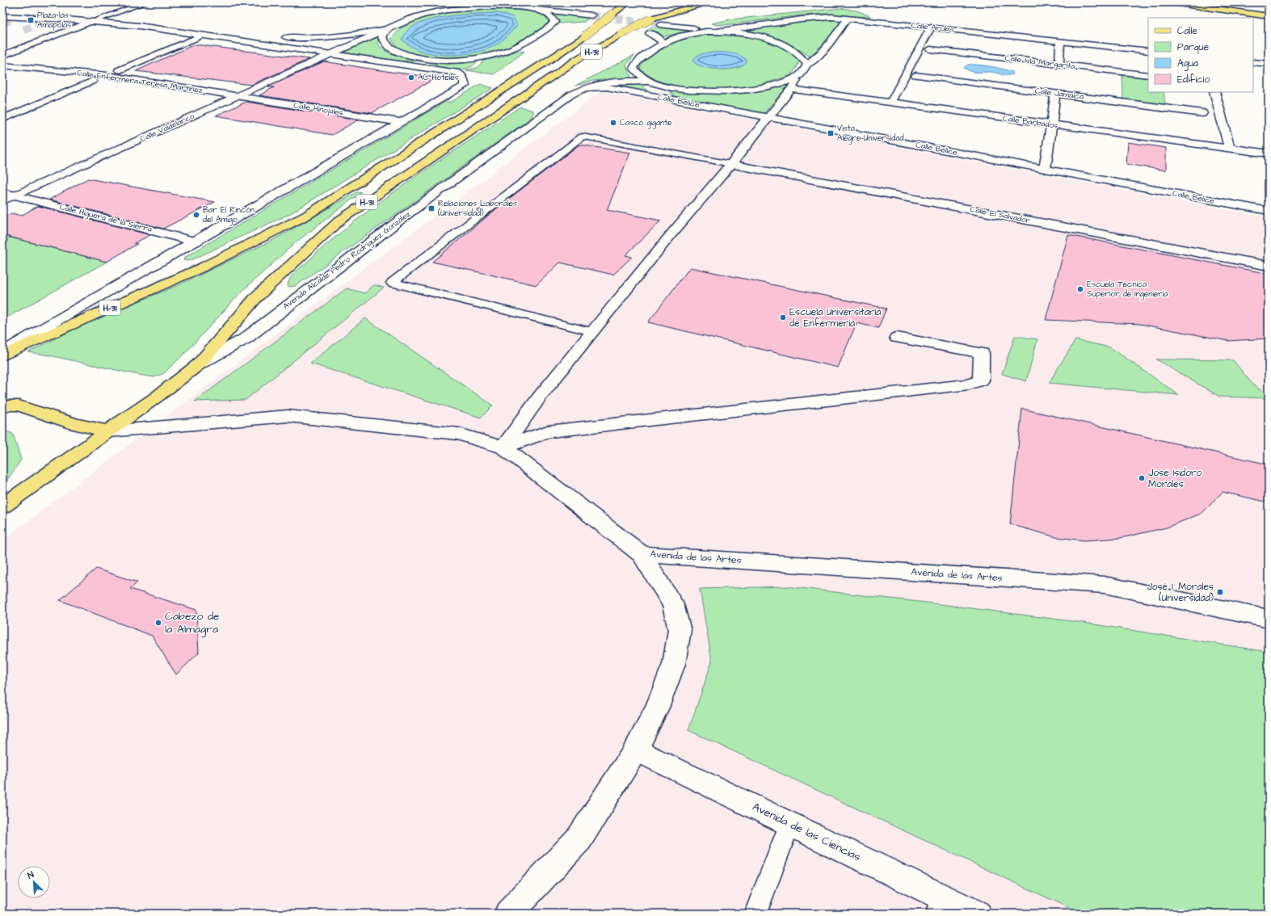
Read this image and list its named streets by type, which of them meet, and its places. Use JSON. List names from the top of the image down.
{
  "streets": {
    "main road": ["H-31", "Avenida Alcalde Pedro Rodríguez González"],
    "street": [
      "Calle Aruba",
      "Calle Isla Margarita",
      "Calle Enfermera Teresa Martínez",
      "Calle Jamaica",
      "Calle Belice",
      "Calle Hinojales",
      "Calle Barbados",
      "Calle Valdelarco",
      "Calle El Salvador",
      "Calle Higuera de la Sierra",
      "Avenida de las Artes",
      "Avenida de las Ciencias"
    ]
  },
  "crossings": [
    ["H-31", "Avenida Alcalde Pedro Rodríguez González"],
    ["Calle Enfermera Teresa Martínez", "Calle Hinojales"],
    ["Calle Enfermera Teresa Martínez", "Calle Valdelarco"],
    ["Calle Belice", "Avenida Alcalde Pedro Rodríguez González"],
    ["Calle Hinojales", "Calle Valdelarco"],
    ["Calle Valdelarco", "Calle Higuera de la Sierra"]
  ],
  "places": {
    "transit": [
      "Plaza las Amapolas",
      "Vista Alegre-Universidad",
      "Relaciones Laborales (Universidad)",
      "José I. Morales (Universidad)"
    ],
    "other": [
      "AC Hoteles",
      "Casco gigante",
      "Bar El Rincón del Amigo",
      "Escuela Técnica Superior de Ingeniería",
      "Escuela Universitaria de Enfermería",
      "José Isidoro Morales",
      "Cabezo de la Almagra"
    ]
  },
  "legend": [
    "Calle",
    "Parque",
    "Agua",
    "Edificio"
  ],
  "north": "top left"
}
